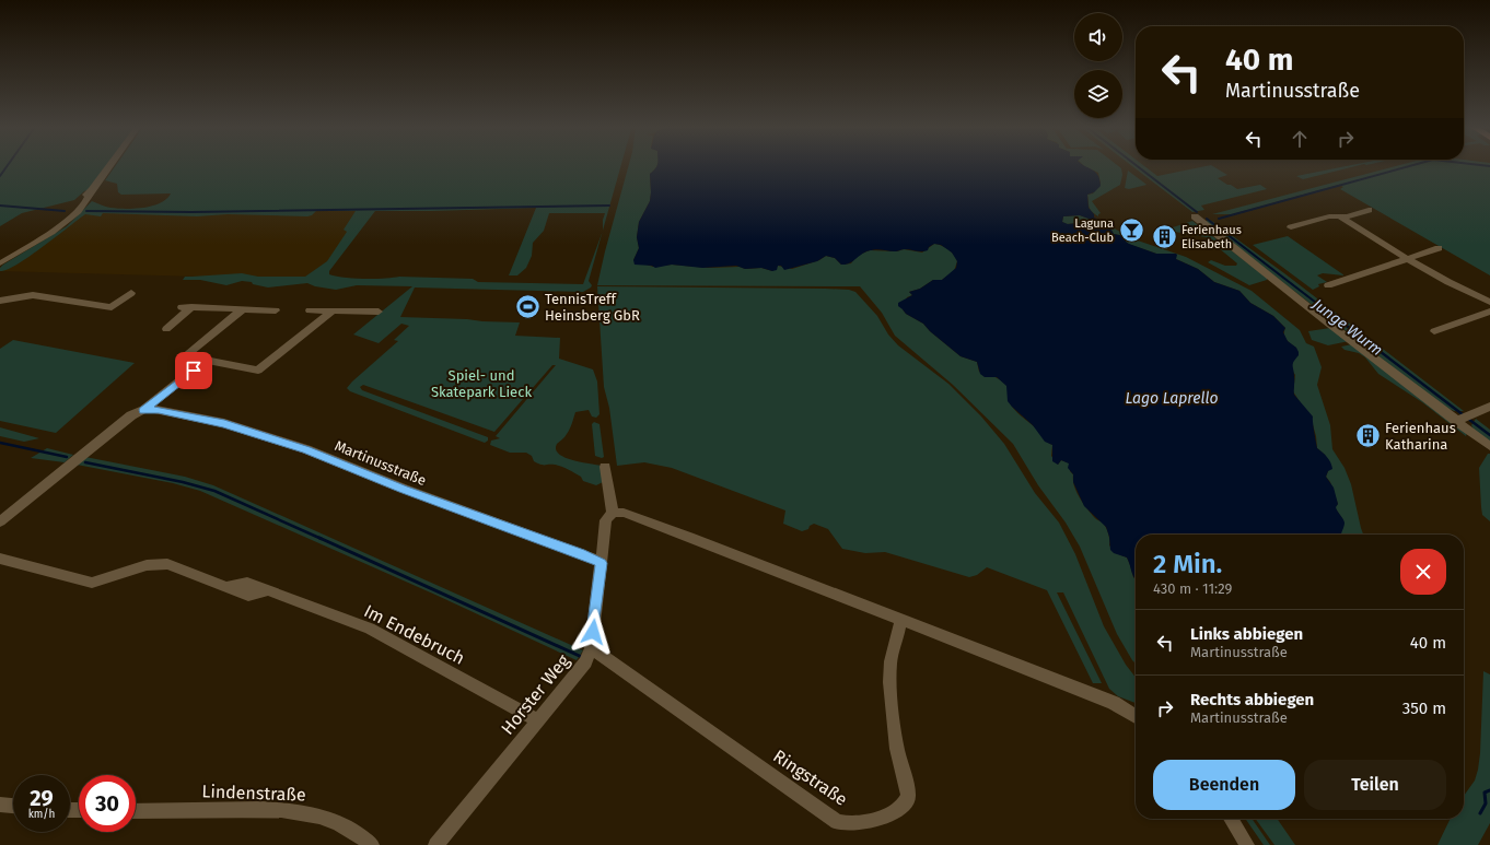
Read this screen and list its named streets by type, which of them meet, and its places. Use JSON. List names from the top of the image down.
{
  "streets": {
    "street": [
      "Martinusstraße",
      "Im Endebruch",
      "Horster Weg",
      "Ringstraße",
      "Lindenstraße"
    ]
  },
  "crossings": [
    ["Martinusstraße", "Horster Weg"],
    ["Im Endebruch", "Horster Weg"],
    ["Horster Weg", "Ringstraße"]
  ],
  "water": ["Junge Wurm", "Lago Laprello"],
  "parks": ["Spiel- und Skatepark Lieck"],
  "places": {
    "bar": ["Laguna Beach-Club"],
    "building": ["Ferienhaus Elisabeth", "Ferienhaus Katharina"],
    "sports": ["TennisTreff Heinsberg GbR"]
  },
  "page": {
    "turn": ["40 m", "Martinusstraße"],
    "heading": ["2 Min.", "430 m · 11:29"],
    "list": [
      {
        "name": "Links abbiegen",
        "note": "Martinusstraße",
        "value": "40 m"
      },
      {
        "name": "Rechts abbiegen",
        "note": "Martinusstraße",
        "value": "350 m"
      }
    ],
    "buttons": ["Beenden", "Teilen"],
    "speed": "29 km/h",
    "limit": "30"
  }
}
